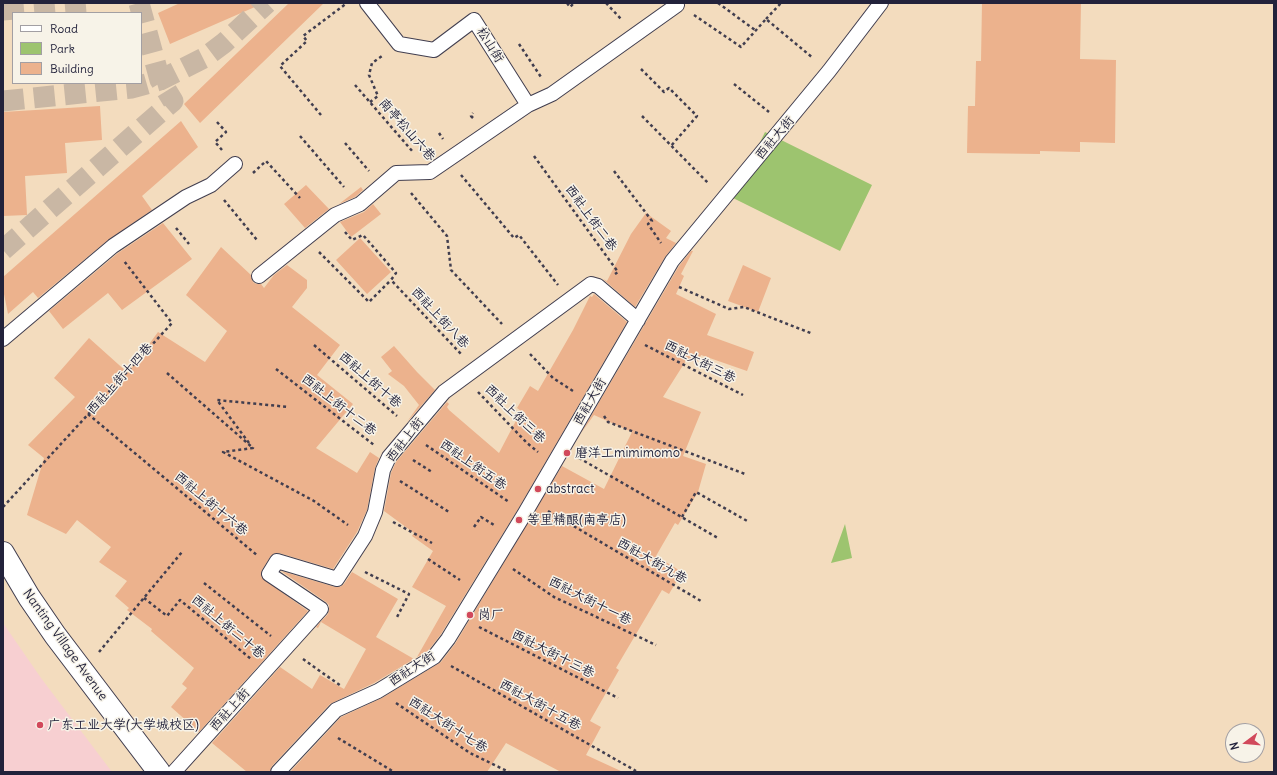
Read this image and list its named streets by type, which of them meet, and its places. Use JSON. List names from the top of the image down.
{
  "streets": {
    "street": ["Nanting Village Avenue"],
    "lane": ["松山街", "西社大街", "西社上街"],
    "path": [
      "南亭松山六巷",
      "西社上街二巷",
      "西社上街八巷",
      "西社大街三巷",
      "西社上街十四巷",
      "西社上街十巷",
      "西社上街十二巷",
      "西社上街三巷",
      "西社上街五巷",
      "西社上街十六巷",
      "西社大街九巷",
      "西社大街十一巷",
      "西社上街二十巷",
      "西社大街十三巷",
      "西社大街十五巷",
      "西社大街十七巷"
    ]
  },
  "crossings": [
    ["西社大街", "西社上街三巷"],
    ["西社大街", "西社上街五巷"],
    ["西社大街", "西社大街九巷"],
    ["西社大街", "西社大街十一巷"],
    ["西社大街", "西社大街十三巷"],
    ["西社大街", "西社大街十五巷"],
    ["西社大街", "西社大街十七巷"],
    ["西社上街二巷", "西社上街"],
    ["西社上街八巷", "西社上街三巷"],
    ["西社上街八巷", "西社上街"],
    ["西社上街十四巷", "西社上街十六巷"],
    ["西社上街十巷", "西社上街"],
    ["西社上街十巷", "西社上街五巷"],
    ["西社上街十二巷", "西社上街"],
    ["西社上街三巷", "西社上街"],
    ["西社上街", "西社上街五巷"],
    ["西社上街", "西社上街二十巷"],
    ["西社上街五巷", "西社大街九巷"]
  ],
  "places": [
    "磨洋工mimimomo",
    "abstract",
    "等里精酿(南亭店)",
    "岗厂",
    "广东工业大学(大学城校区)"
  ],
  "legend": ["Road", "Park", "Building"],
  "north": "left"
}
